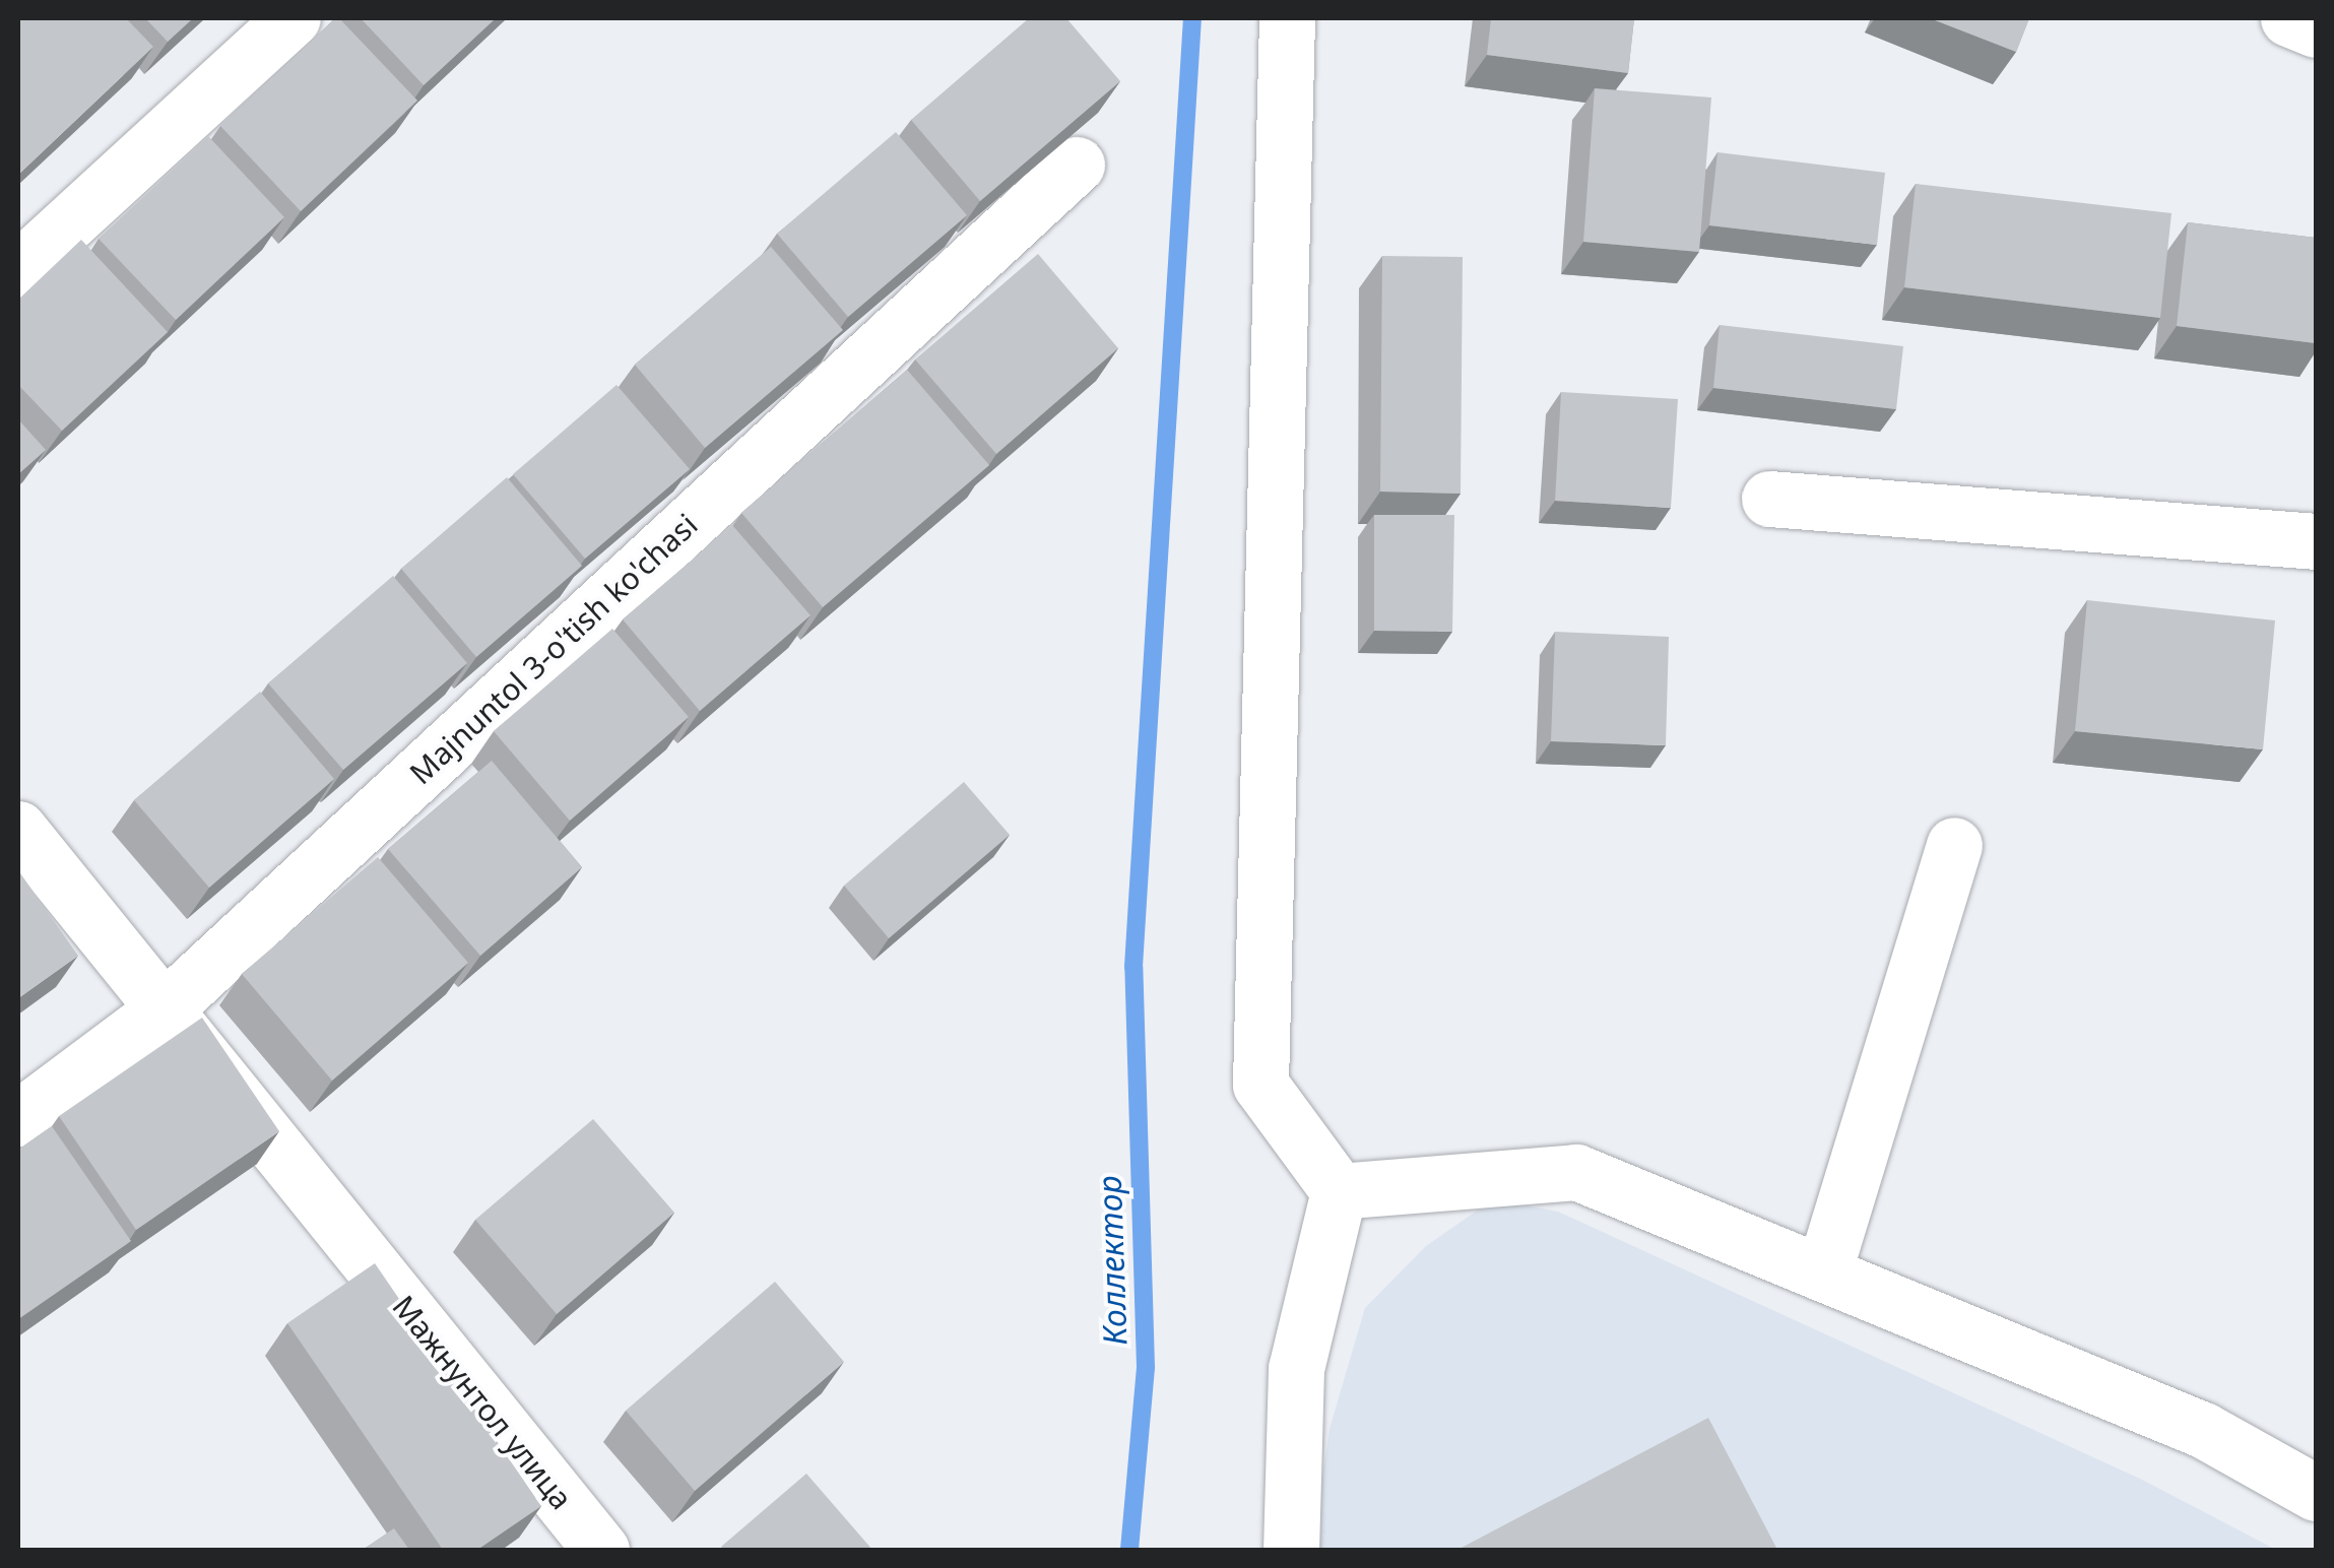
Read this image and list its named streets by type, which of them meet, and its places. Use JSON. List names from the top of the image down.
{
  "streets": {
    "street": ["Majnuntol 3-o'tish ko'chasi", "Мажнунтол улица"]
  },
  "crossings": [
    ["Majnuntol 3-o'tish ko'chasi", "Мажнунтол улица"]
  ],
  "water": ["Коллектор"]
}
